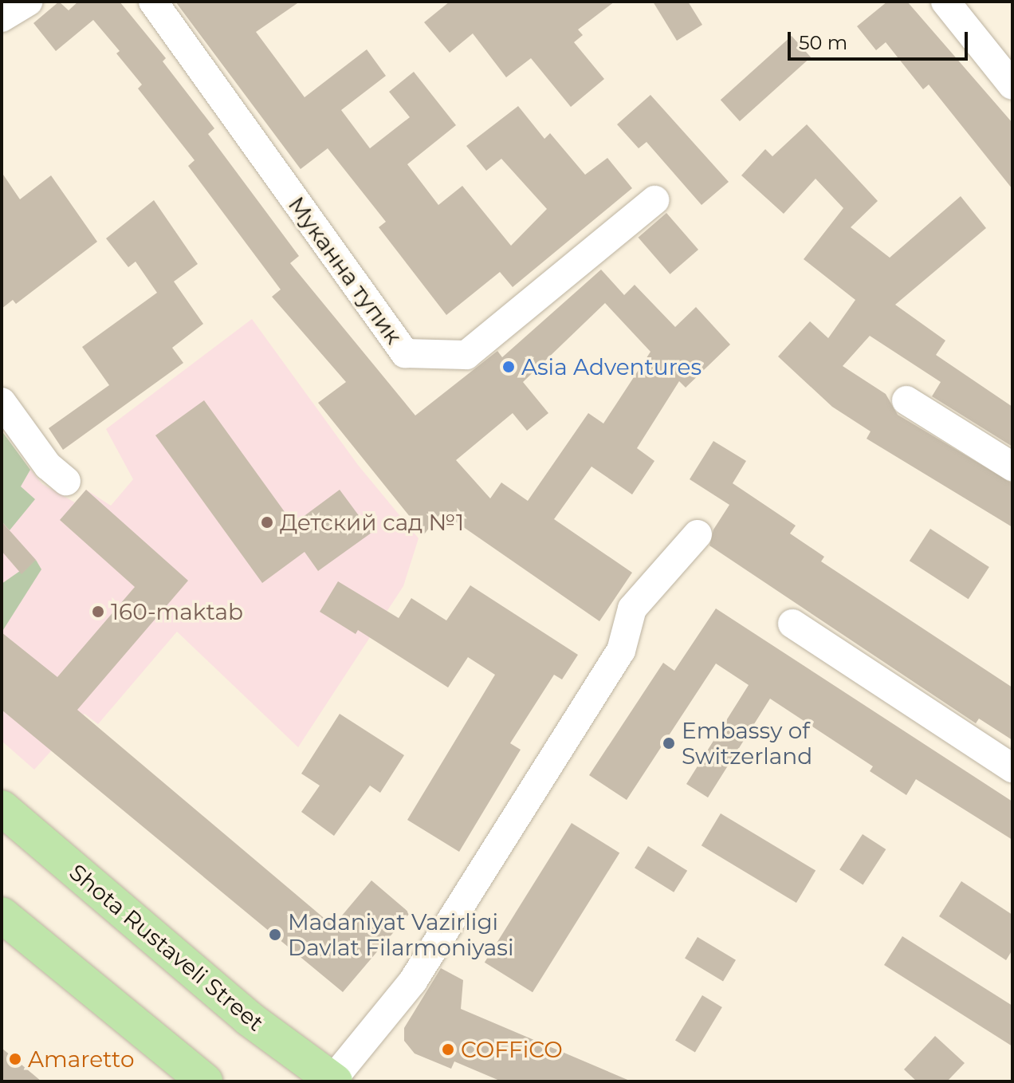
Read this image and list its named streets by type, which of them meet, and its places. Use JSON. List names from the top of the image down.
{
  "streets": {
    "main road": ["Shota Rustaveli Street"],
    "street": ["Муканна тупик"]
  },
  "places": [
    "Asia Adventures",
    "Детский сад №1",
    "160-maktab",
    "Embassy of Switzerland",
    "Madaniyat Vazirligi Davlat Filarmoniyasi",
    "COFFiCO",
    "Amaretto"
  ],
  "scale_bar": "50 m"
}
